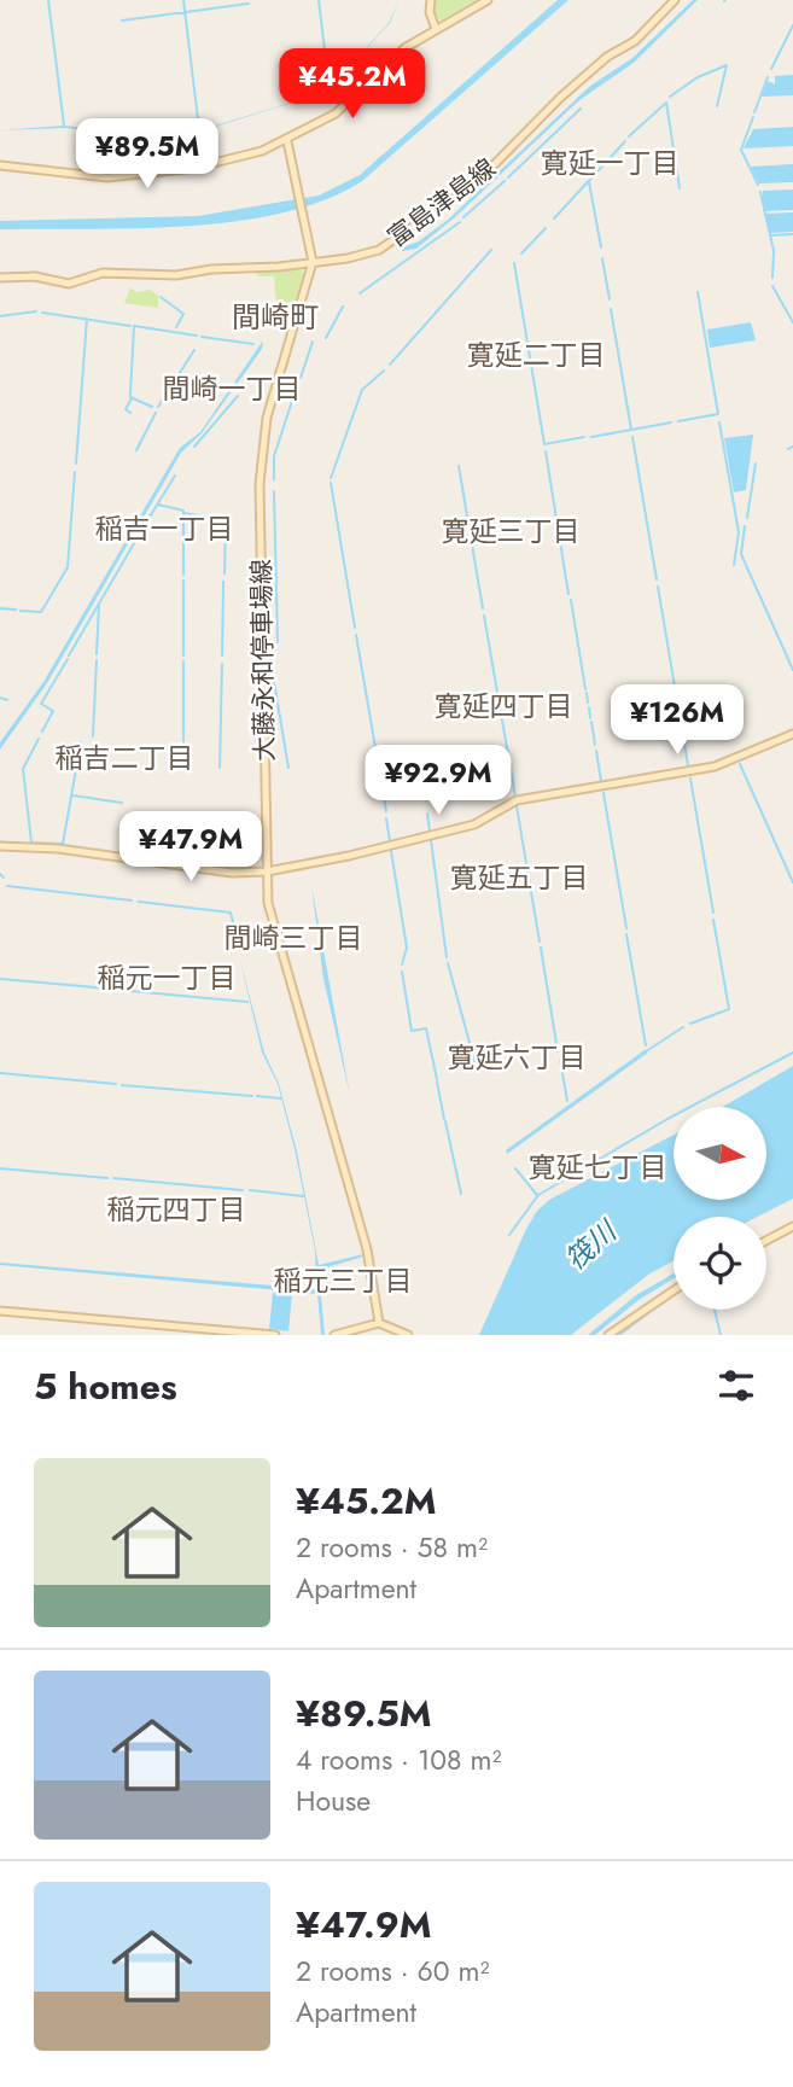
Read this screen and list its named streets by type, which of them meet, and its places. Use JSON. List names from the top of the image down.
{
  "streets": {
    "main road": ["富島津島線", "大藤永和停車場線"]
  },
  "crossings": [
    ["富島津島線", "大藤永和停車場線"]
  ],
  "districts": [
    "寛延一丁目",
    "間崎町",
    "寛延二丁目",
    "間崎一丁目",
    "稲吉一丁目",
    "寛延三丁目",
    "寛延四丁目",
    "稲吉二丁目",
    "寛延五丁目",
    "間崎三丁目",
    "稲元一丁目",
    "寛延六丁目",
    "寛延七丁目",
    "稲元四丁目",
    "稲元三丁目"
  ],
  "water": ["筏川"],
  "north": "right",
  "page": {
    "price": [
      "¥45.2M",
      "¥89.5M",
      "¥126M",
      "¥92.9M",
      "¥47.9M"
    ],
    "heading": "5 homes",
    "list": [
      {
        "name": "¥45.2M",
        "note": "2 rooms · 58 m² · Apartment"
      },
      {
        "name": "¥89.5M",
        "note": "4 rooms · 108 m² · House"
      },
      {
        "name": "¥47.9M",
        "note": "2 rooms · 60 m² · Apartment"
      }
    ]
  }
}
